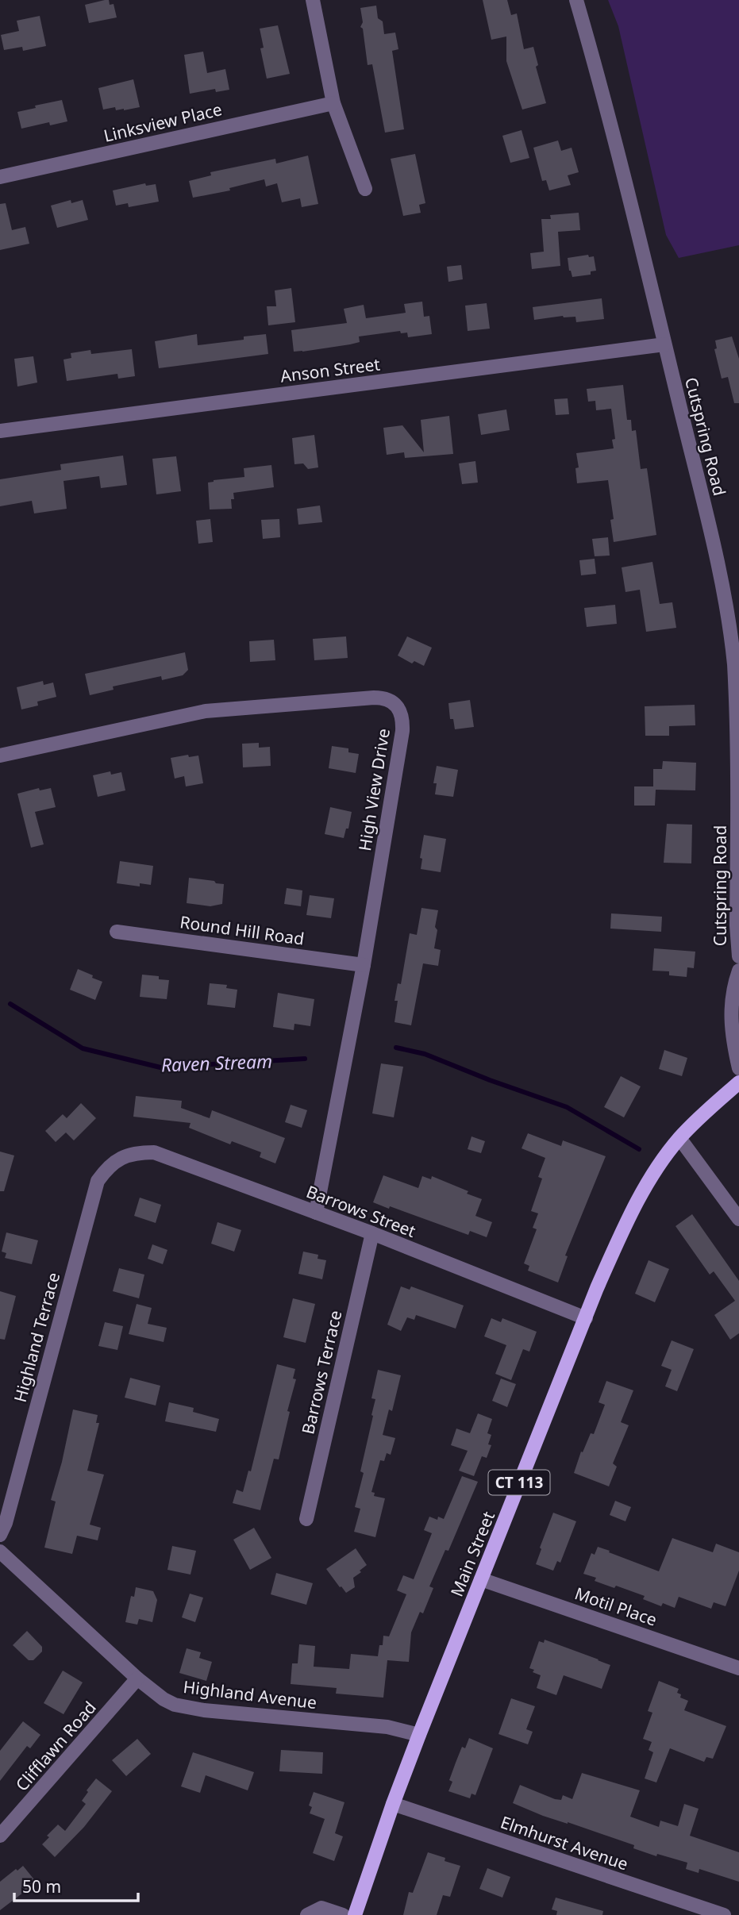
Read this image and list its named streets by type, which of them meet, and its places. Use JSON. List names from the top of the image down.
{
  "streets": {
    "main road": ["CT 113", "Main Street"],
    "street": [
      "Linksview Place",
      "Anson Street",
      "Cutspring Road",
      "High View Drive",
      "Round Hill Road",
      "Barrows Street",
      "Highland Terrace",
      "Barrows Terrace",
      "Motil Place",
      "Highland Avenue",
      "Clifflawn Road",
      "Elmhurst Avenue"
    ]
  },
  "crossings": [
    ["Anson Street", "Cutspring Road"],
    ["High View Drive", "Round Hill Road"],
    ["High View Drive", "Barrows Street"],
    ["Barrows Street", "Highland Terrace"],
    ["Barrows Street", "Barrows Terrace"],
    ["Barrows Street", "Main Street"],
    ["Main Street", "Motil Place"],
    ["Main Street", "Highland Avenue"],
    ["Main Street", "Elmhurst Avenue"],
    ["Highland Avenue", "Clifflawn Road"]
  ],
  "water": ["Raven Stream"],
  "scale_bar": "50 m"
}
